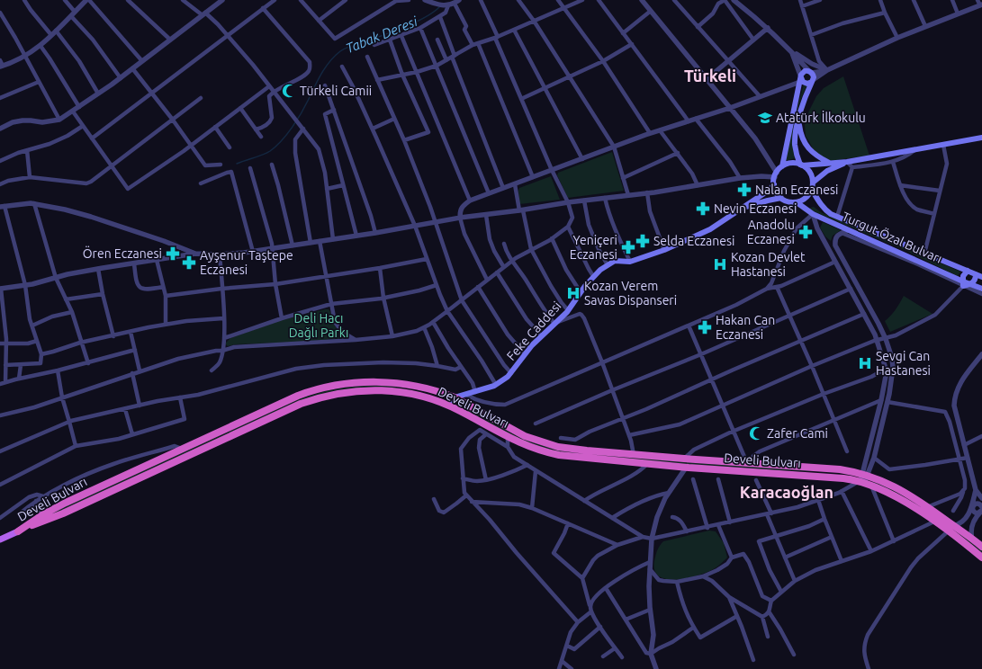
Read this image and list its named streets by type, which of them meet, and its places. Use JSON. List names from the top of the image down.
{
  "streets": {
    "highway": ["Develi Bulvarı"],
    "main road": ["Turgut Özal Bulvarı", "Feke Caddesi"]
  },
  "crossings": [
    ["Turgut Özal Bulvarı", "Feke Caddesi"],
    ["Feke Caddesi", "Develi Bulvarı"]
  ],
  "districts": ["Türkeli", "Karacaoğlan"],
  "water": ["Tabak Deresi"],
  "parks": ["Deli Hacı Dağlı Parkı"],
  "places": {
    "mosque": ["Türkeli Camii", "Zafer Cami"],
    "school or university": ["Atatürk İlkokulu"],
    "pharmacy": [
      "Nalan Eczanesi",
      "Nevin Eczanesi",
      "Anadolu Eczanesi",
      "Selda Eczanesi",
      "Yeniçeri Eczanesi",
      "Ören Eczanesi",
      "Ayşenur Taştepe Eczanesi",
      "Hakan Can Eczanesi"
    ],
    "hospital": ["Kozan Devlet Hastanesi", "Kozan Verem Savas Dispanseri", "Sevgi Can Hastanesi"]
  }
}
